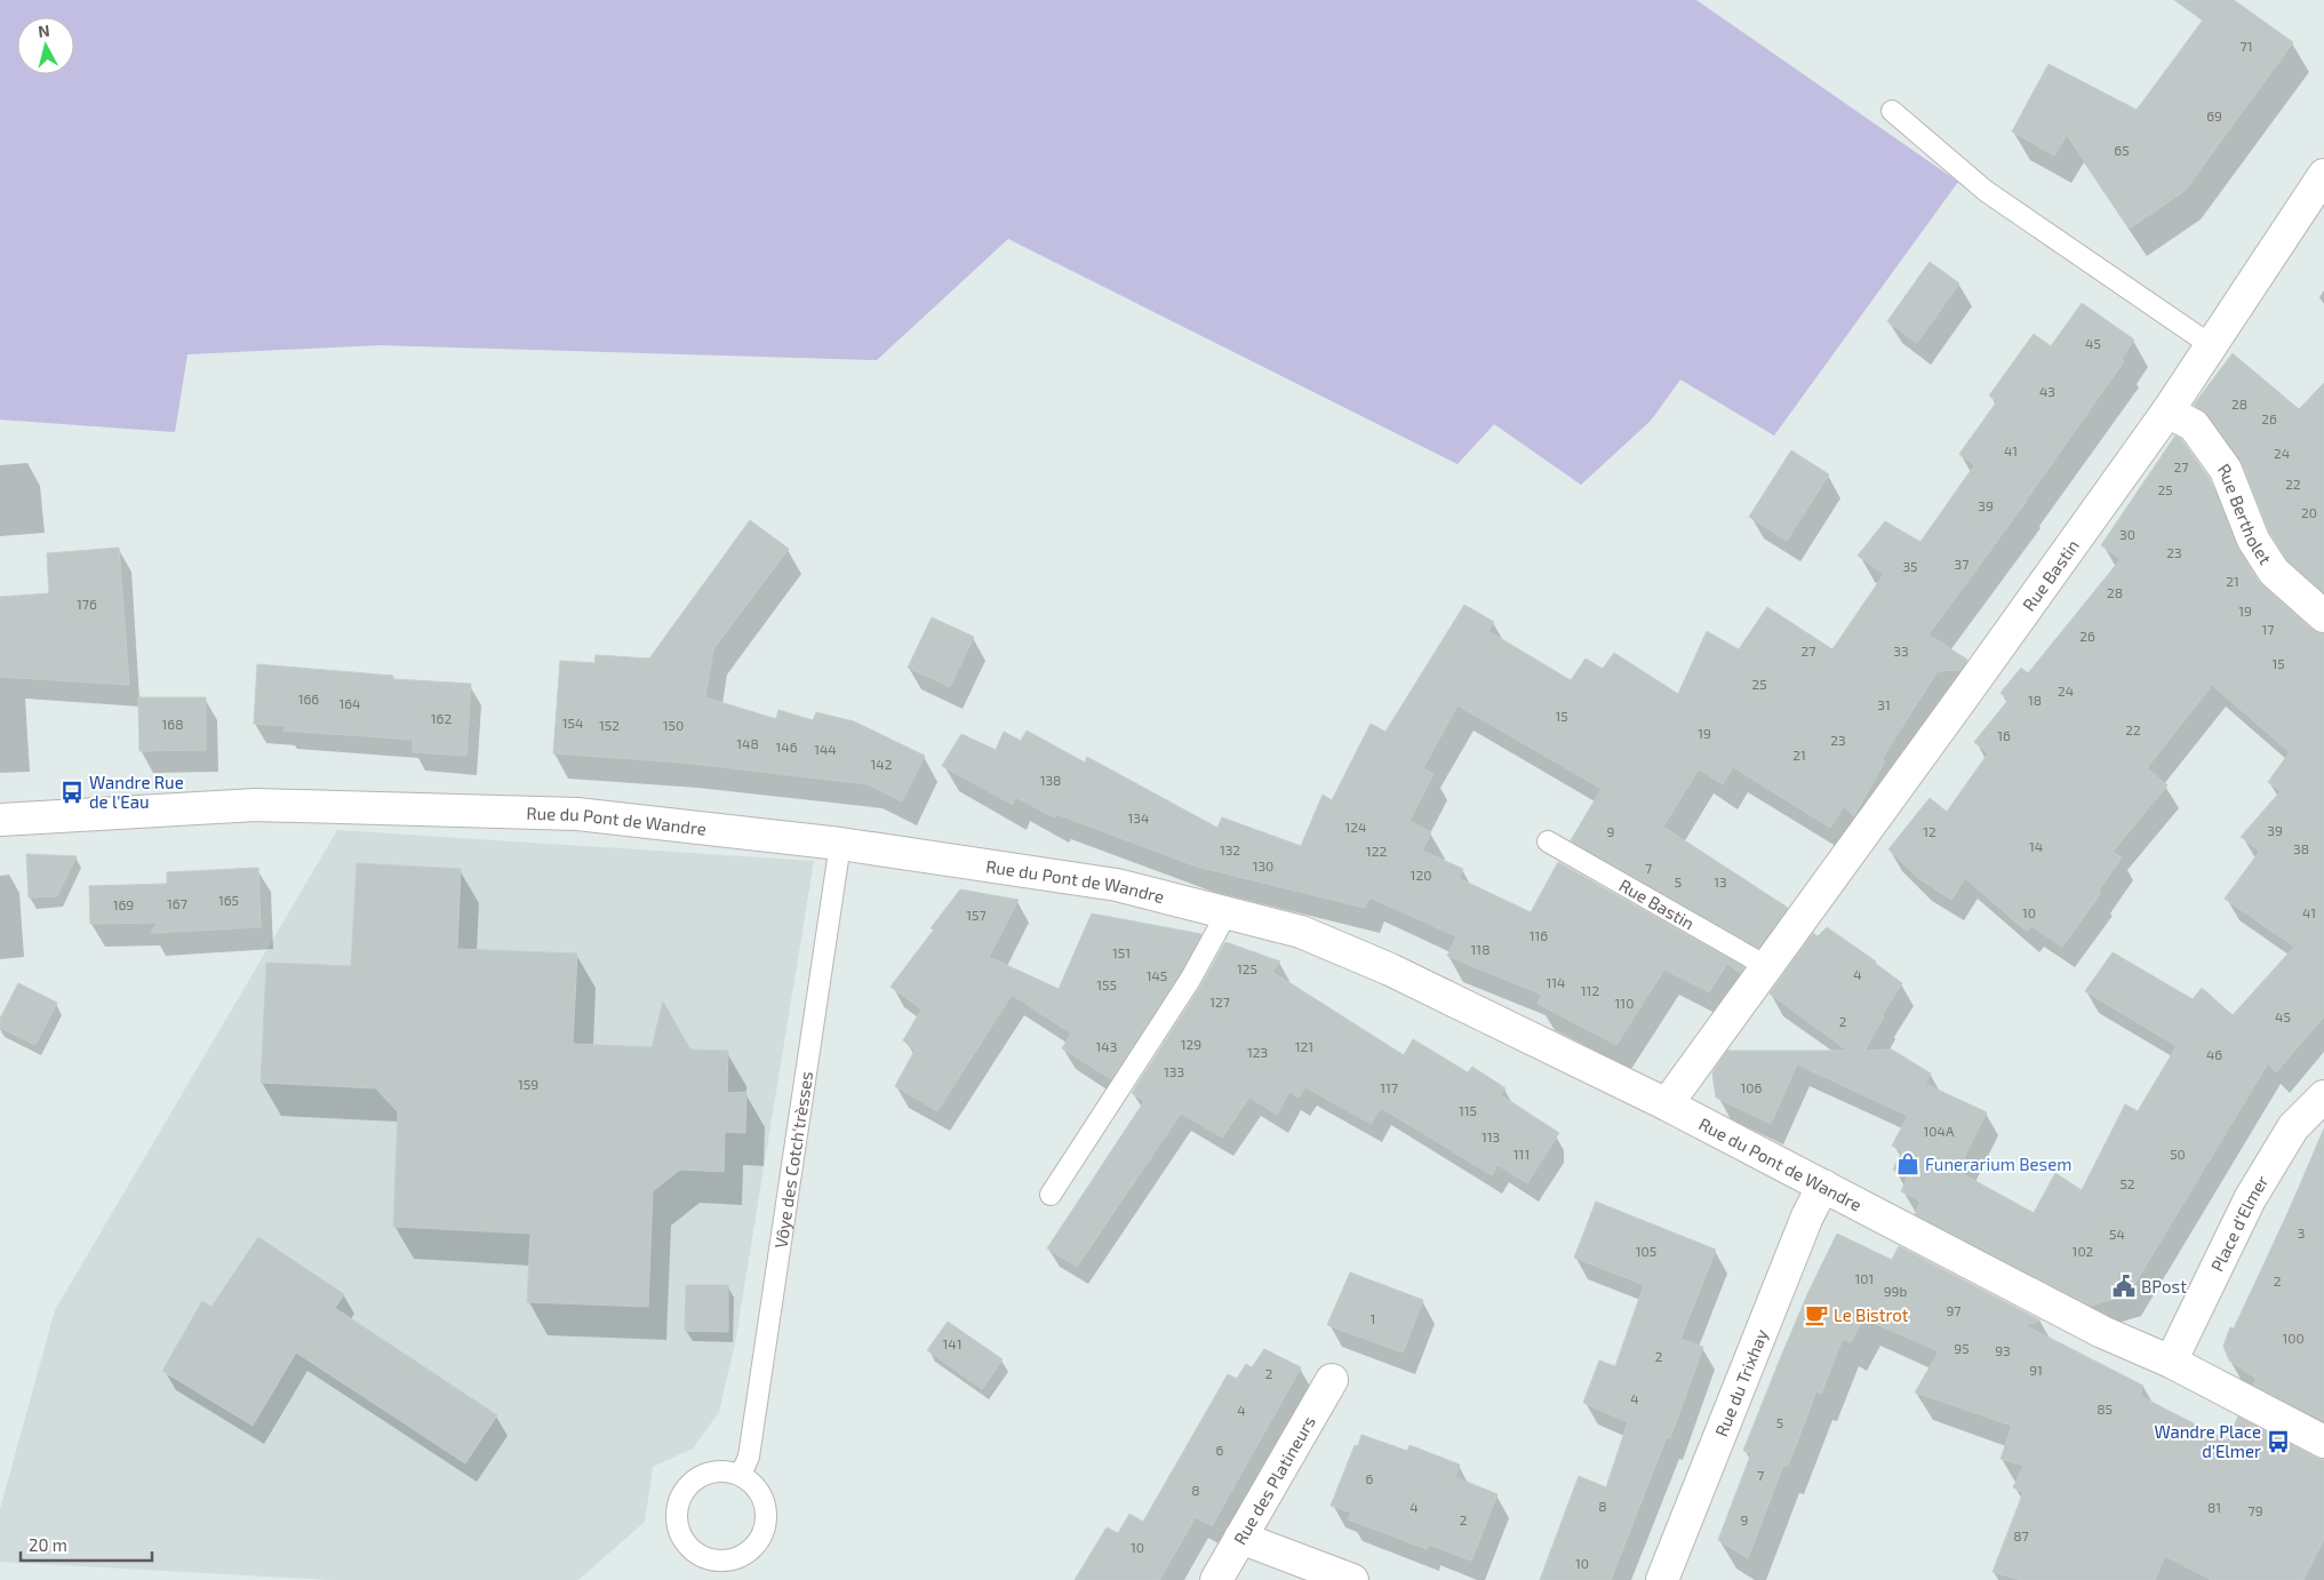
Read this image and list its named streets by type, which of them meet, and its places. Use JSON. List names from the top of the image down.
{
  "streets": {
    "street": [
      "Rue Bertholet",
      "Rue Bastin",
      "Rue du Pont de Wandre",
      "Place d'Elmer",
      "Rue du Trixhay",
      "Rue des Platineurs"
    ],
    "lane": ["Vôye des Cotch'trèsses"]
  },
  "crossings": [
    ["Rue Bertholet", "Rue Bastin"],
    ["Rue Bastin", "Rue du Pont de Wandre"],
    ["Rue du Pont de Wandre", "Vôye des Cotch'trèsses"],
    ["Rue du Pont de Wandre", "Place d'Elmer"],
    ["Rue du Pont de Wandre", "Rue du Trixhay"]
  ],
  "places": {
    "bus stop": ["Wandre Rue de l'Eau", "Wandre Place d'Elmer"],
    "shop": ["Funerarium Besem"],
    "public building": ["BPost"],
    "cafe": ["Le Bistrot"]
  },
  "house_numbers": [
    "71",
    "69",
    "65",
    "45",
    "43",
    "28",
    "26",
    "41",
    "24",
    "27",
    "22",
    "25",
    "39",
    "20",
    "30",
    "23",
    "37",
    "35",
    "21",
    "28",
    "176",
    "19",
    "17",
    "26",
    "27",
    "33",
    "15",
    "25",
    "24",
    "166",
    "18",
    "164",
    "31",
    "15",
    "162",
    "154",
    "168",
    "152",
    "150",
    "22",
    "19",
    "16",
    "23",
    "148",
    "146",
    "144",
    "21",
    "142",
    "138",
    "134",
    "124",
    "39",
    "9",
    "12",
    "14",
    "38",
    "132",
    "122",
    "130",
    "7",
    "120",
    "5",
    "13",
    "165",
    "167",
    "169",
    "10",
    "41",
    "157",
    "116",
    "118",
    "151",
    "125",
    "4",
    "145",
    "114",
    "155",
    "112",
    "127",
    "110",
    "45",
    "2",
    "129",
    "143",
    "121",
    "123",
    "46",
    "133",
    "159",
    "117",
    "106",
    "115",
    "104A",
    "113",
    "111",
    "50",
    "52",
    "3",
    "54",
    "105",
    "102",
    "101",
    "2",
    "99b",
    "97",
    "1",
    "100",
    "141",
    "95",
    "93",
    "2",
    "91",
    "2",
    "4",
    "85",
    "4",
    "5",
    "6",
    "7",
    "6",
    "8",
    "8",
    "4",
    "81",
    "79",
    "2",
    "9",
    "87",
    "10",
    "10"
  ],
  "scale_bar": "20 m",
  "north": "top"
}
